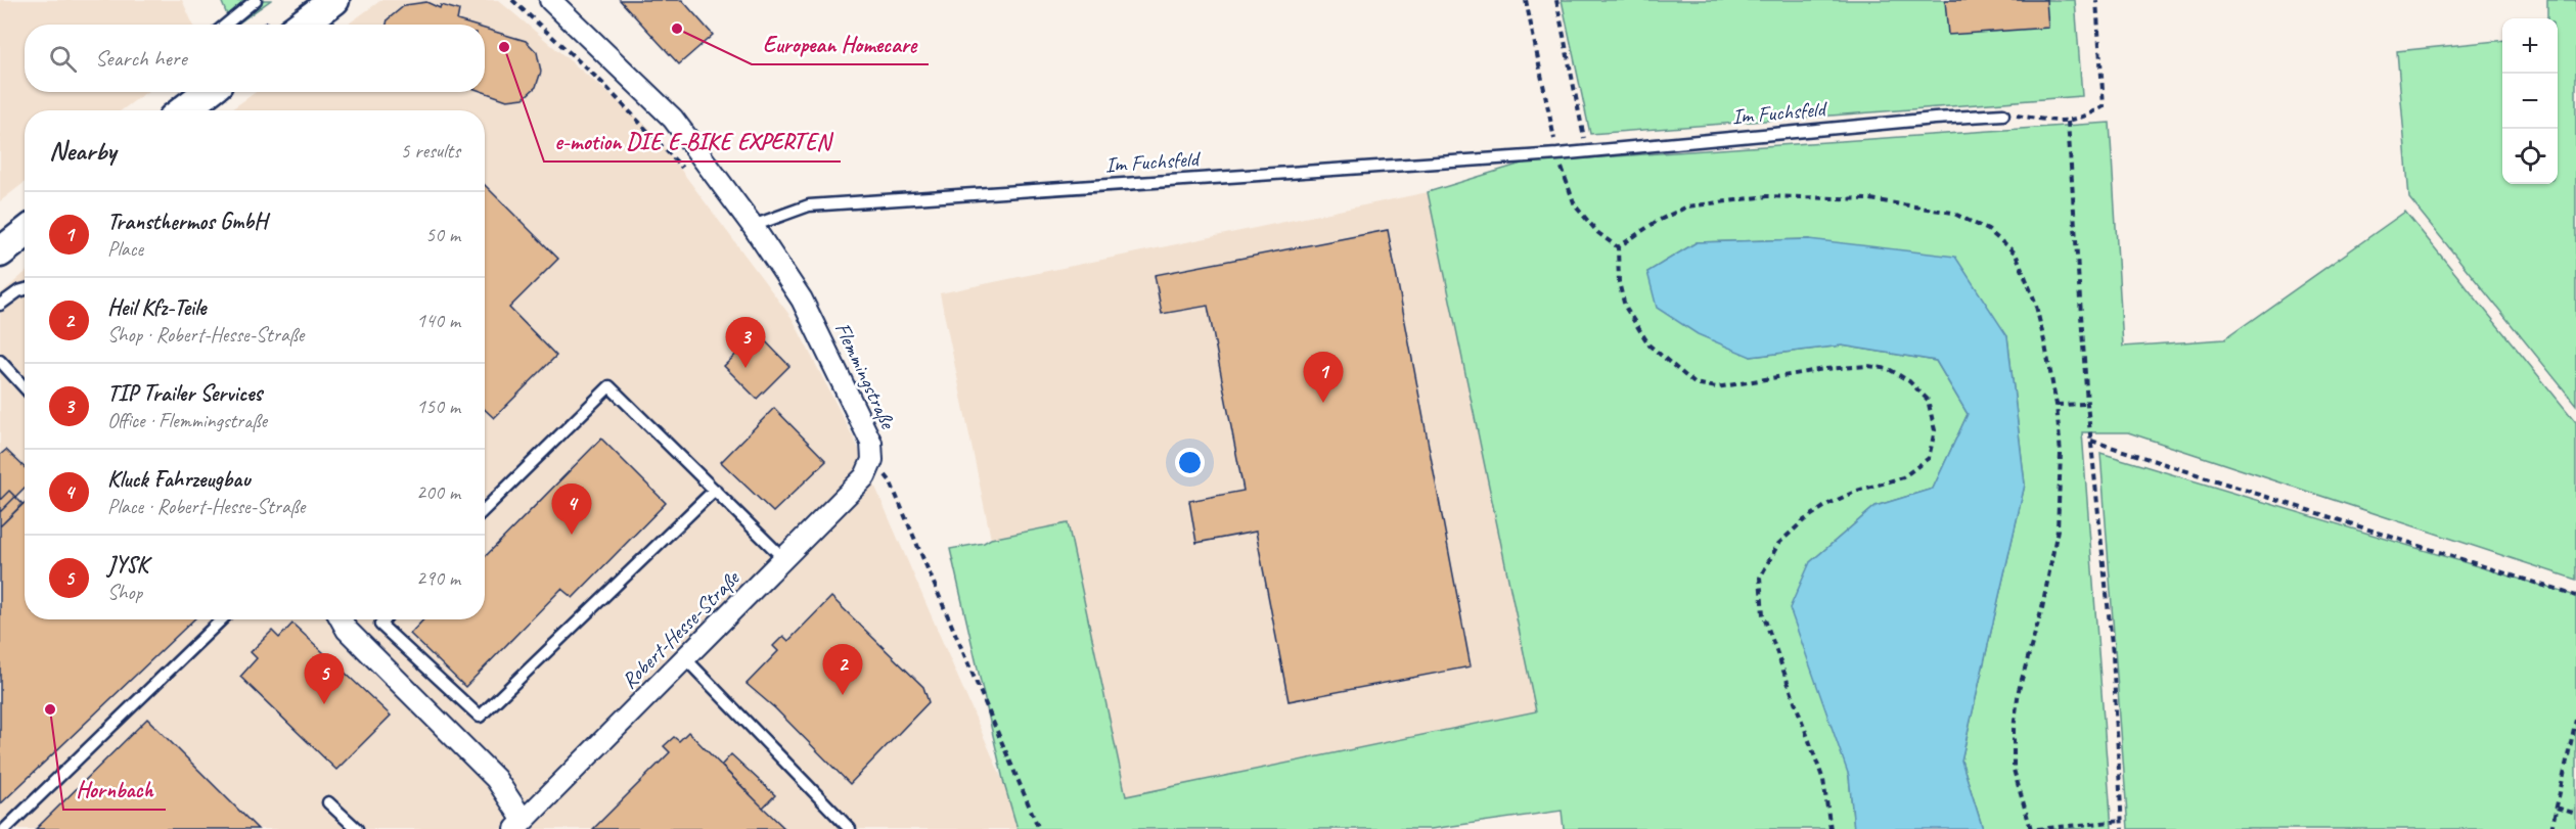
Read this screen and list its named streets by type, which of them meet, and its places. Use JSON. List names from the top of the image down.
{
  "streets": {
    "street": ["Flemmingstraße", "Robert-Hesse-Straße"],
    "lane": ["Im Fuchsfeld"]
  },
  "crossings": [
    ["Im Fuchsfeld", "Flemmingstraße"],
    ["Flemmingstraße", "Robert-Hesse-Straße"]
  ],
  "places": ["European Homecare", "e-motion DIE E-BIKE EXPERTEN", "Hornbach"],
  "page": {
    "map_buttons": ["+", "−"],
    "search": "Search here",
    "heading": ["Nearby", "5 results"],
    "list": [
      {
        "mark": "1",
        "name": "Transthermos GmbH",
        "note": "Place",
        "value": "50 m"
      },
      {
        "mark": "2",
        "name": "Heil Kfz-Teile",
        "note": "Shop · Robert-Hesse-Straße",
        "value": "140 m"
      },
      {
        "mark": "3",
        "name": "TIP Trailer Services",
        "note": "Office · Flemmingstraße",
        "value": "150 m"
      },
      {
        "mark": "4",
        "name": "Kluck Fahrzeugbau",
        "note": "Place · Robert-Hesse-Straße",
        "value": "200 m"
      },
      {
        "mark": "5",
        "name": "JYSK",
        "note": "Shop",
        "value": "290 m"
      }
    ],
    "pins": [
      "3",
      "1",
      "4",
      "2",
      "5"
    ]
  }
}
